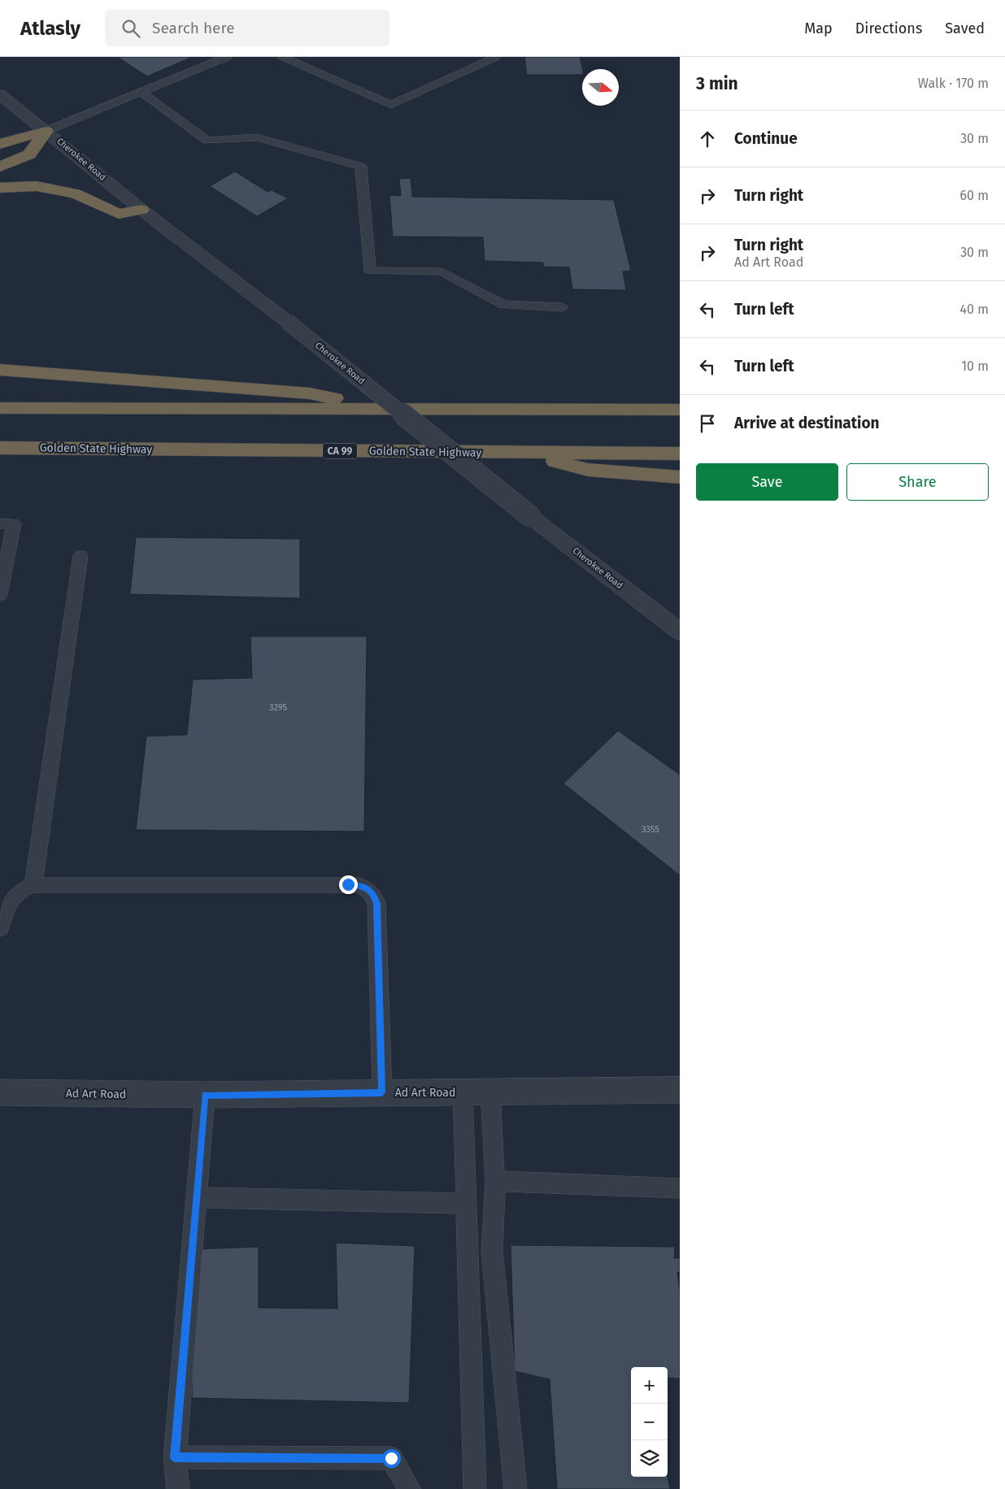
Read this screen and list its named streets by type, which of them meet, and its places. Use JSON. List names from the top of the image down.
{
  "streets": {
    "highway": ["Golden State Highway", "CA 99"],
    "street": ["Cherokee Road", "Ad Art Road"]
  },
  "house_numbers": ["3295", "3355"],
  "north": "right",
  "page": {
    "header": "Atlasly",
    "search": "Search here",
    "nav": ["Map", "Directions", "Saved"],
    "heading": ["3 min", "Walk · 170 m"],
    "list": [
      ["Continue", "30 m"],
      ["Turn right", "60 m"],
      ["Turn right", "Ad Art Road", "30 m"],
      ["Turn left", "40 m"],
      ["Turn left", "10 m"],
      "Arrive at destination"
    ],
    "buttons": ["Save", "Share"],
    "map_buttons": ["+", "−"]
  }
}
